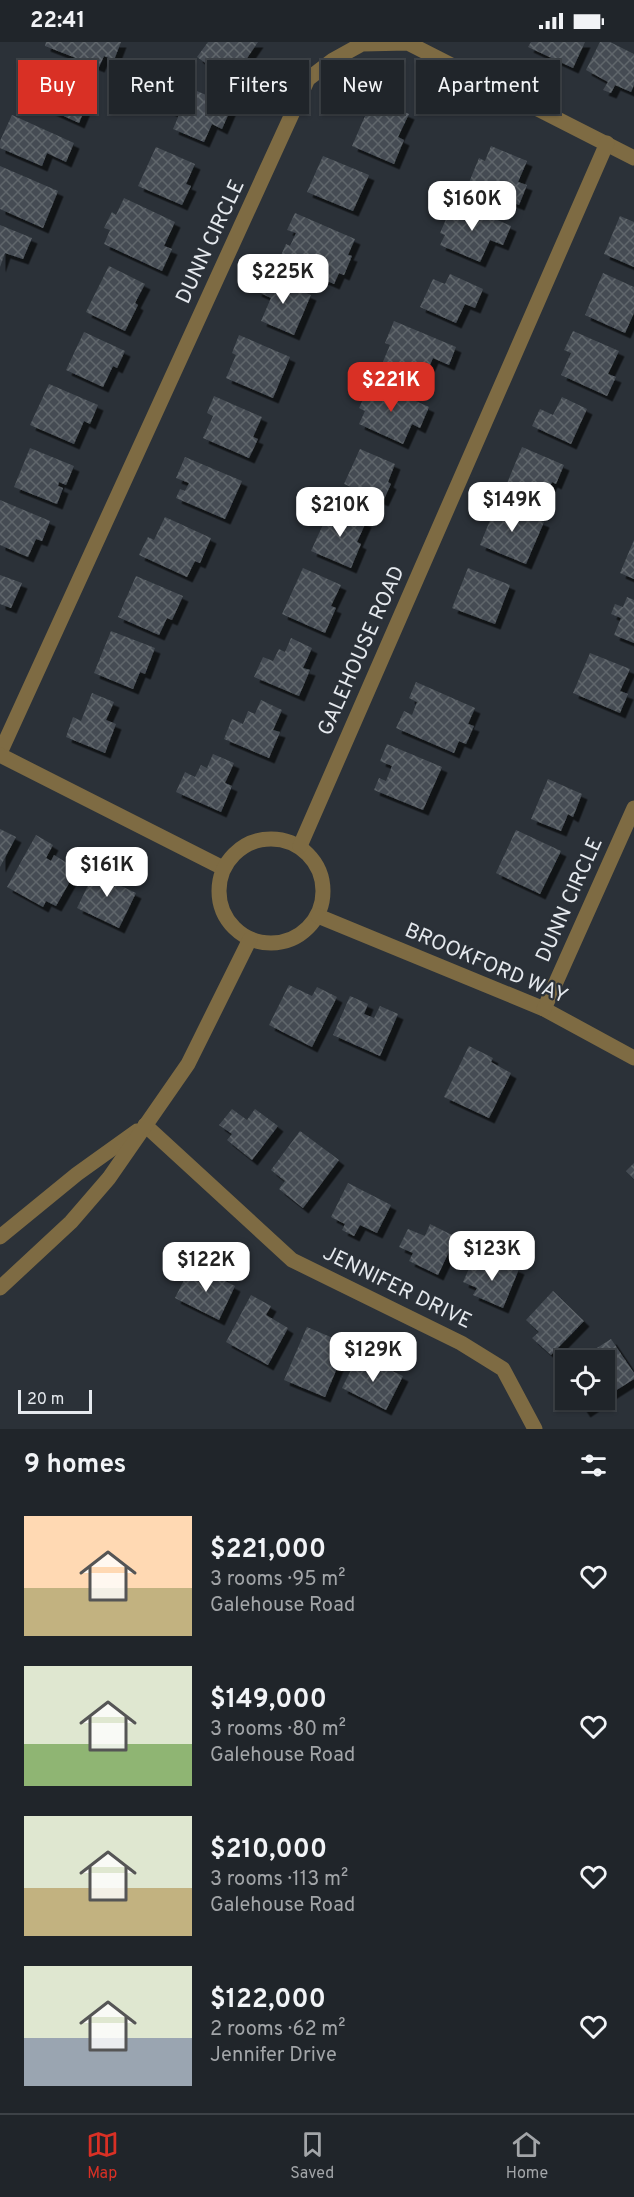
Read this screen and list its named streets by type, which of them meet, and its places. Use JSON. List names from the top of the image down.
{
  "streets": {
    "street": [
      "DUNN CIRCLE",
      "GALEHOUSE ROAD",
      "BROOKFORD WAY",
      "JENNIFER DRIVE"
    ]
  },
  "crossings": [
    ["DUNN CIRCLE", "GALEHOUSE ROAD"],
    ["DUNN CIRCLE", "BROOKFORD WAY"],
    ["GALEHOUSE ROAD", "BROOKFORD WAY"]
  ],
  "scale_bar": "20 m",
  "page": {
    "status": "22:41",
    "chip": [
      "Buy",
      "Rent",
      "Filters",
      "New",
      "Apartment"
    ],
    "price": [
      "$160K",
      "$225K",
      "$221K",
      "$149K",
      "$210K",
      "$161K",
      "$123K",
      "$122K",
      "$129K"
    ],
    "scale": "20 m",
    "heading": "9 homes",
    "list": [
      {
        "name": "$221,000",
        "note": "3 rooms · 95 m² · Galehouse Road"
      },
      {
        "name": "$149,000",
        "note": "3 rooms · 80 m² · Galehouse Road"
      },
      {
        "name": "$210,000",
        "note": "3 rooms · 113 m² · Galehouse Road"
      },
      {
        "name": "$122,000",
        "note": "2 rooms · 62 m² · Jennifer Drive"
      }
    ],
    "tabs": ["Map", "Saved", "Home"]
  }
}
